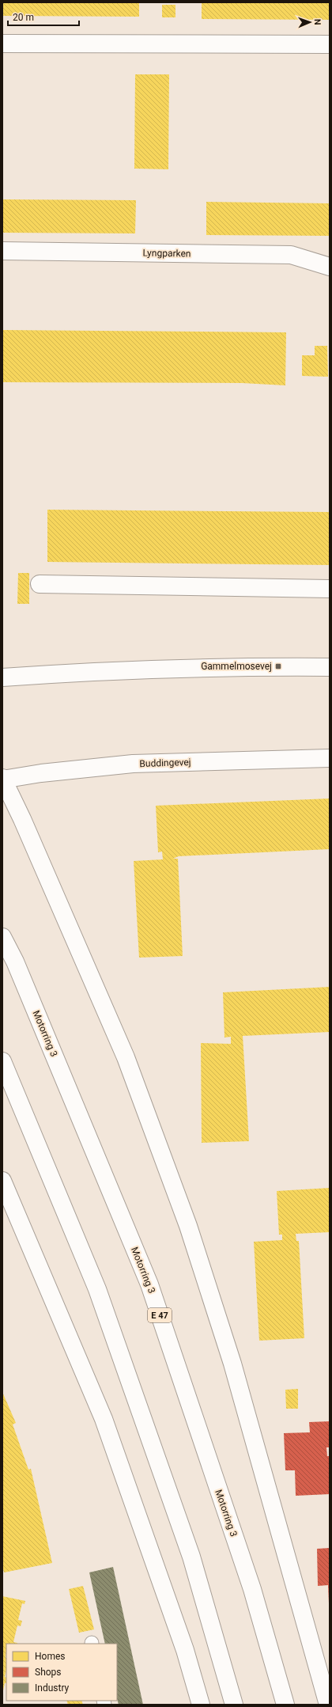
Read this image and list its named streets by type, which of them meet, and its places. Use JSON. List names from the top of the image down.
{
  "streets": {
    "main road": [
      "Lyngparken",
      "Buddingevej",
      "Motorring 3",
      "E 47"
    ]
  },
  "places": {
    "transit": ["Gammelmosevej"]
  },
  "legend": ["Homes", "Shops", "Industry"],
  "scale_bar": "20 m",
  "north": "right"
}
